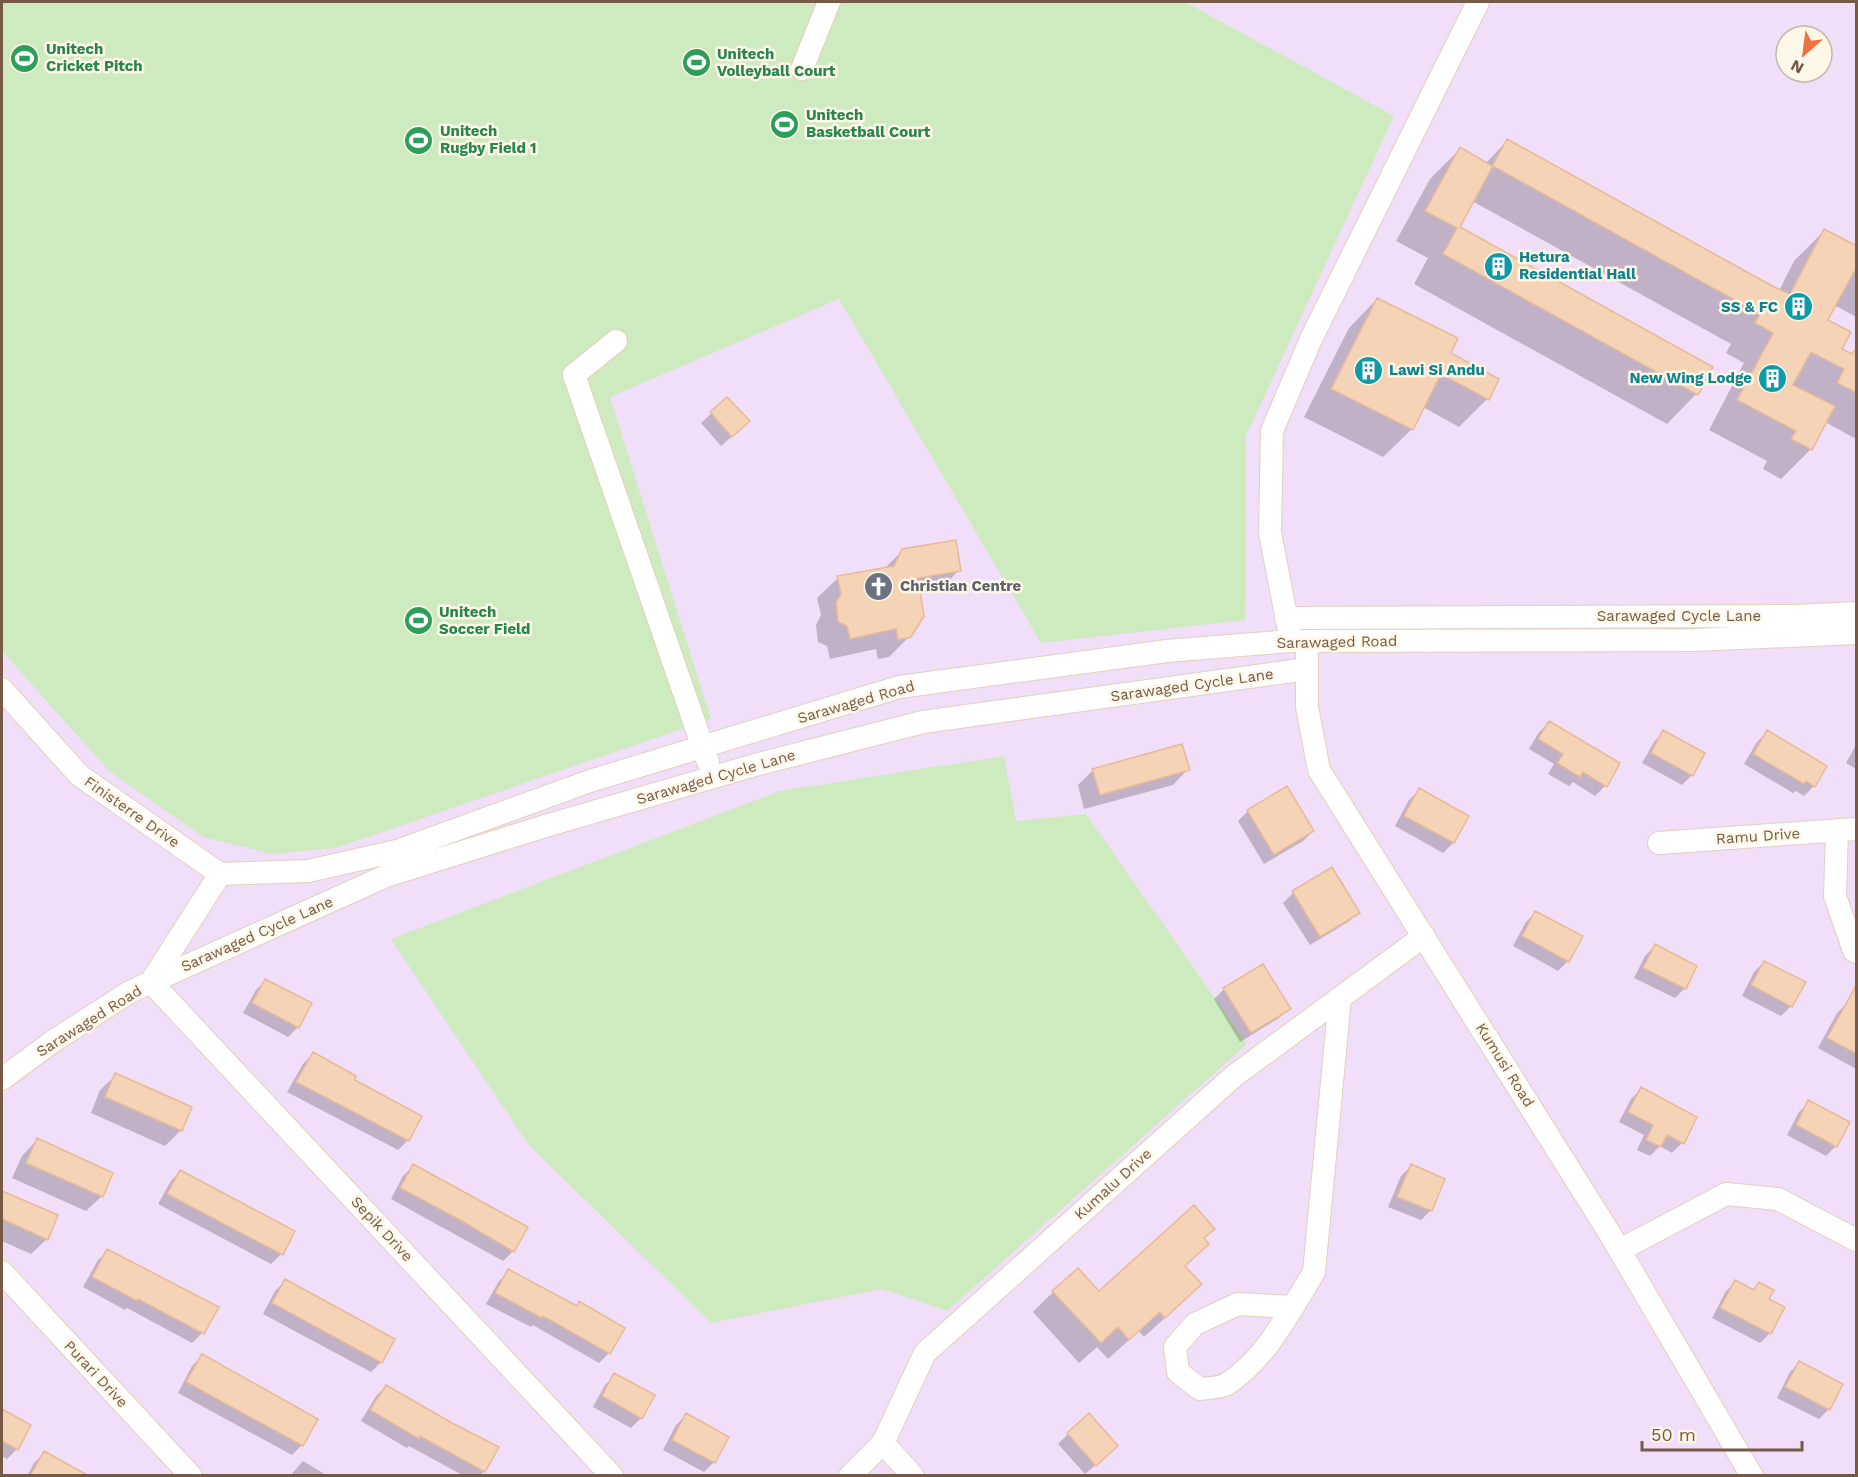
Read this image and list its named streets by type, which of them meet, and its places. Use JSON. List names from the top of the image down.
{
  "streets": {
    "street": [
      "Sarawaged Cycle Lane",
      "Sarawaged Road",
      "Finisterre Drive",
      "Ramu Drive",
      "Kumusi Road",
      "Kumalu Drive",
      "Purari Drive"
    ]
  },
  "crossings": [
    ["Sarawaged Cycle Lane", "Sarawaged Road"],
    ["Sarawaged Cycle Lane", "Kumusi Road"],
    ["Sarawaged Road", "Finisterre Drive"],
    ["Sarawaged Road", "Kumusi Road"],
    ["Kumusi Road", "Kumalu Drive"]
  ],
  "places": {
    "sports": [
      "Unitech Cricket Pitch",
      "Unitech Volleyball Court",
      "Unitech Basketball Court",
      "Unitech Rugby Field 1",
      "Unitech Soccer Field"
    ],
    "building": [
      "Hetura Residential Hall",
      "SS & FC",
      "Lawi Si Andu",
      "New Wing Lodge"
    ],
    "church": ["Christian Centre"]
  },
  "scale_bar": "50 m",
  "north": "bottom left"
}
